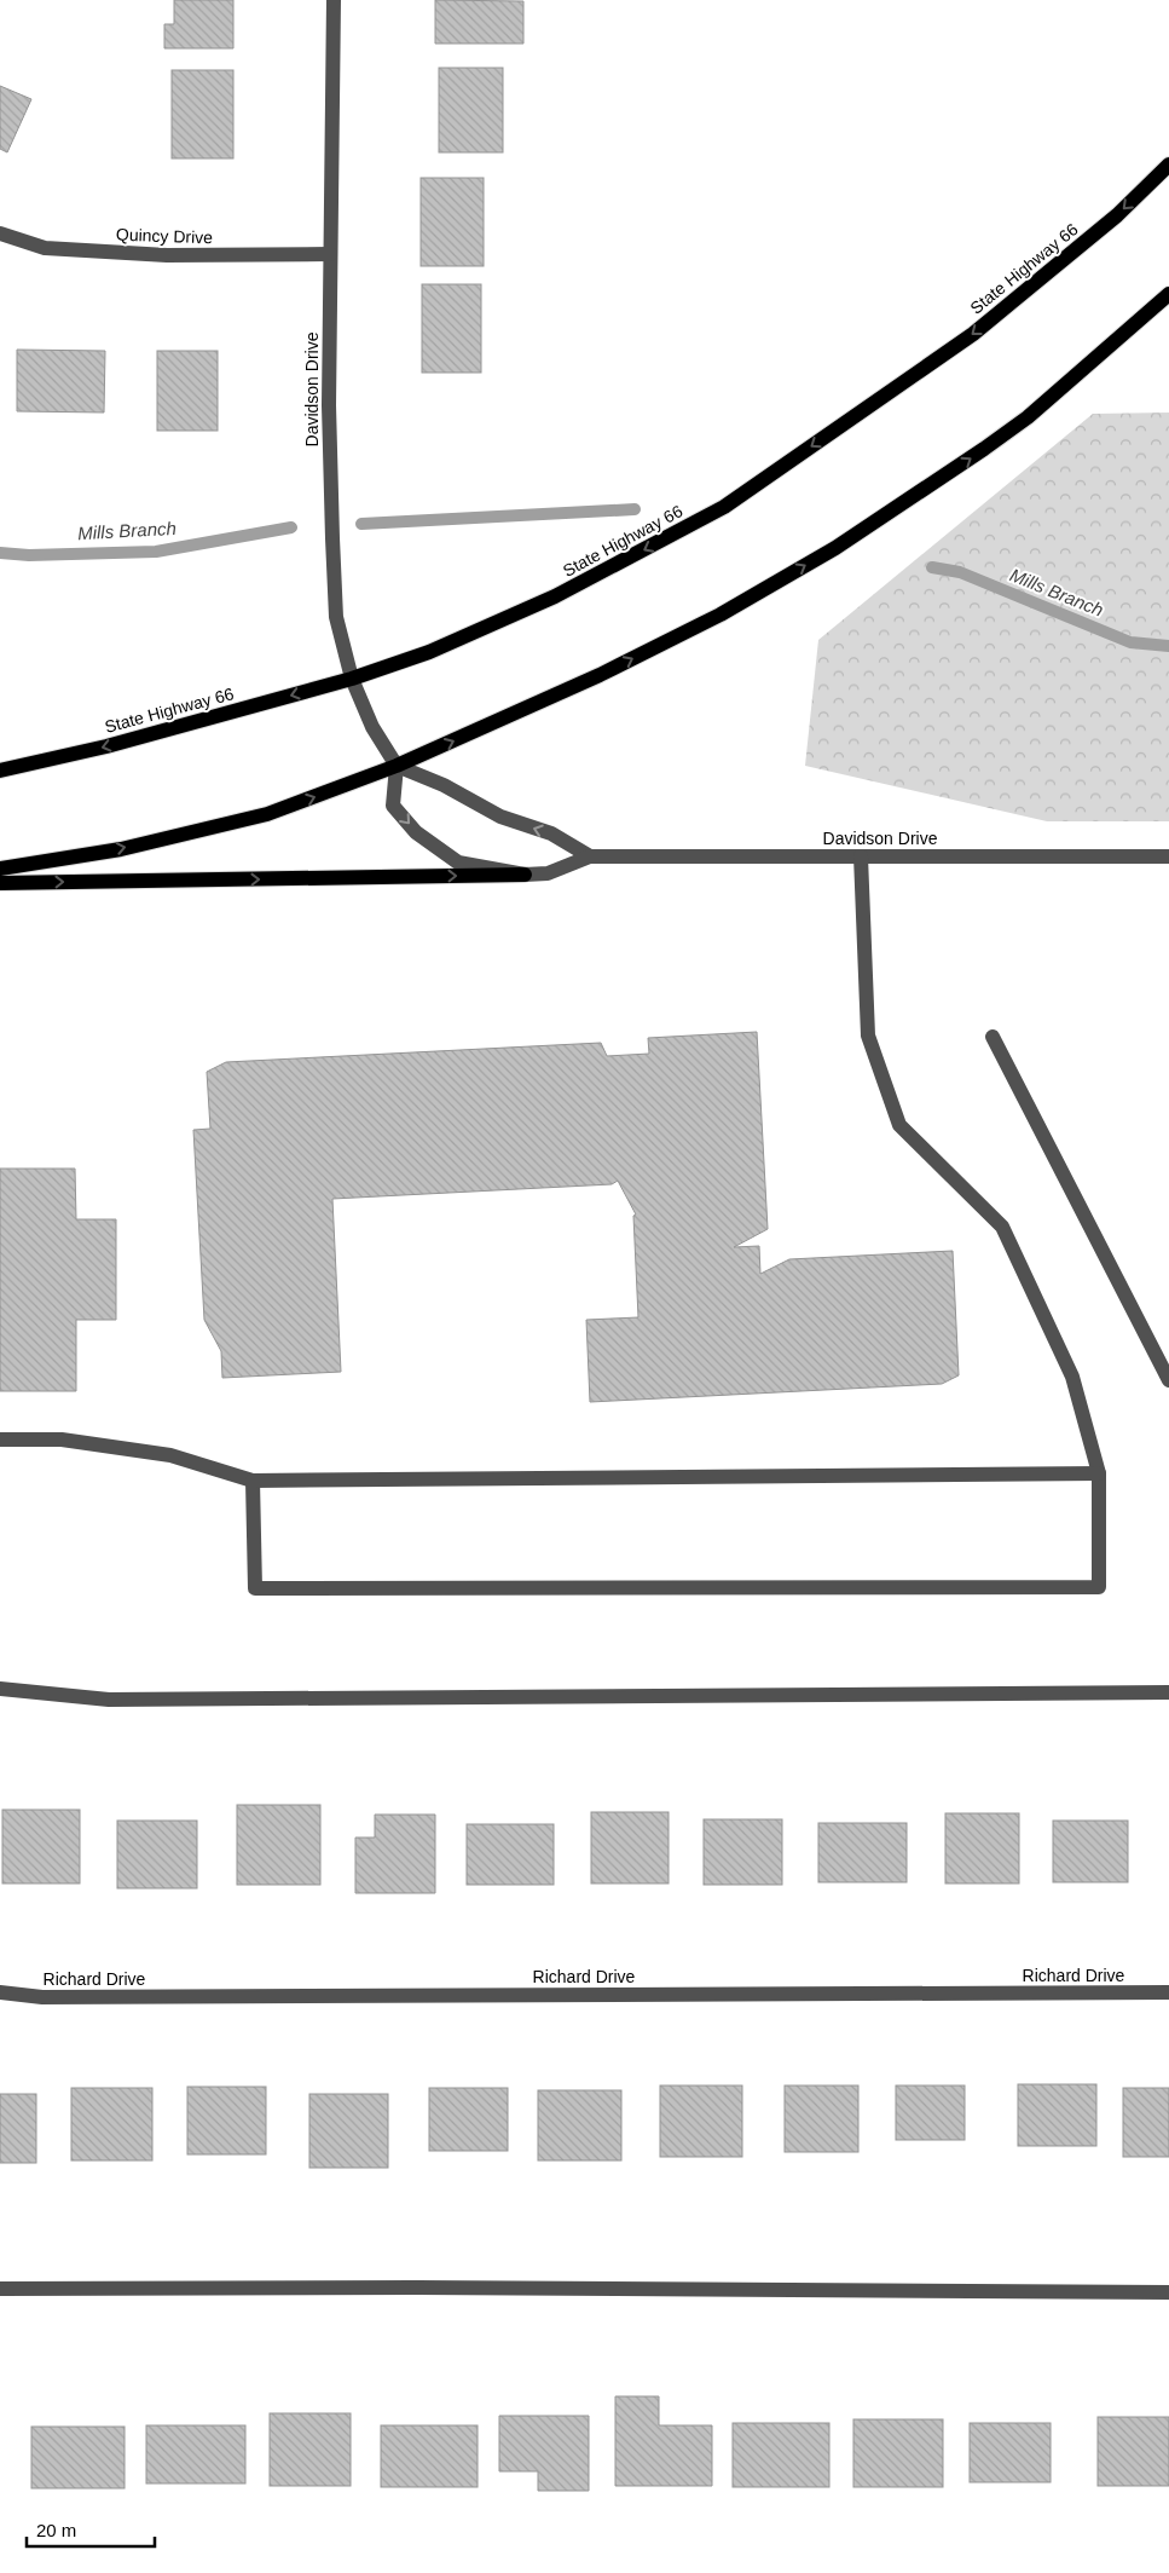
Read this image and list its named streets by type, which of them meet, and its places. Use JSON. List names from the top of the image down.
{
  "streets": {
    "main road": ["State Highway 66"],
    "street": ["Quincy Drive", "Davidson Drive", "Richard Drive"]
  },
  "crossings": [
    ["Quincy Drive", "Davidson Drive"],
    ["State Highway 66", "Davidson Drive"]
  ],
  "water": ["Mills Branch"],
  "scale_bar": "20 m"
}
